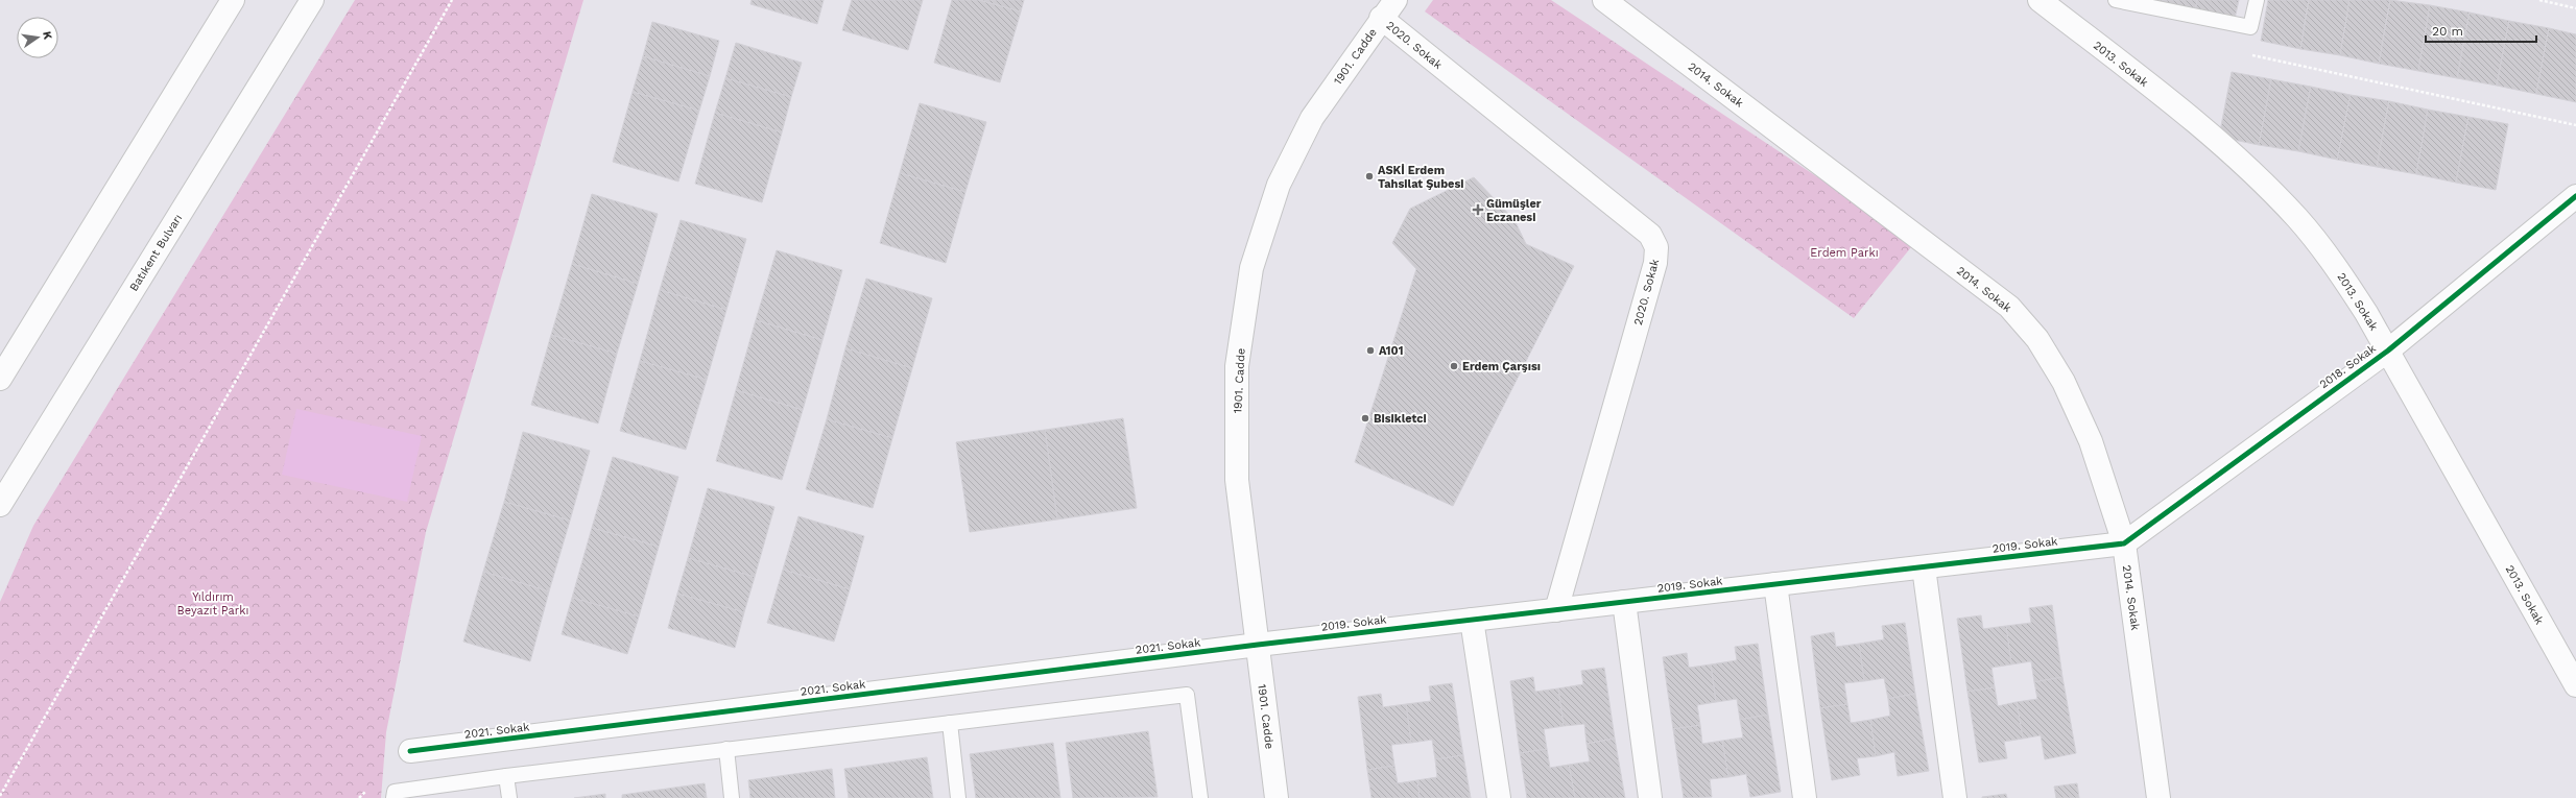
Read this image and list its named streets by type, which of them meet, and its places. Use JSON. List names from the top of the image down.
{
  "streets": {
    "street": [
      "2020. Sokak",
      "1901. Cadde",
      "2013. Sokak",
      "2014. Sokak",
      "Batıkent Bulvarı",
      "2018. Sokak",
      "2019. Sokak",
      "2021. Sokak"
    ]
  },
  "crossings": [
    ["2020. Sokak", "1901. Cadde"],
    ["2020. Sokak", "2019. Sokak"],
    ["1901. Cadde", "2019. Sokak"],
    ["1901. Cadde", "2021. Sokak"],
    ["2013. Sokak", "2018. Sokak"],
    ["2014. Sokak", "2018. Sokak"],
    ["2014. Sokak", "2019. Sokak"],
    ["2018. Sokak", "2019. Sokak"],
    ["2019. Sokak", "2021. Sokak"]
  ],
  "parks": ["Erdem Parkı", "Yıldırım Beyazıt Parkı"],
  "places": {
    "other": [
      "ASKİ Erdem Tahsilat Şubesi",
      "A101",
      "Erdem Çarşısı",
      "Bisikletci"
    ],
    "health": ["Gümüşler Eczanesi"]
  },
  "scale_bar": "20 m",
  "north": "right"
}
